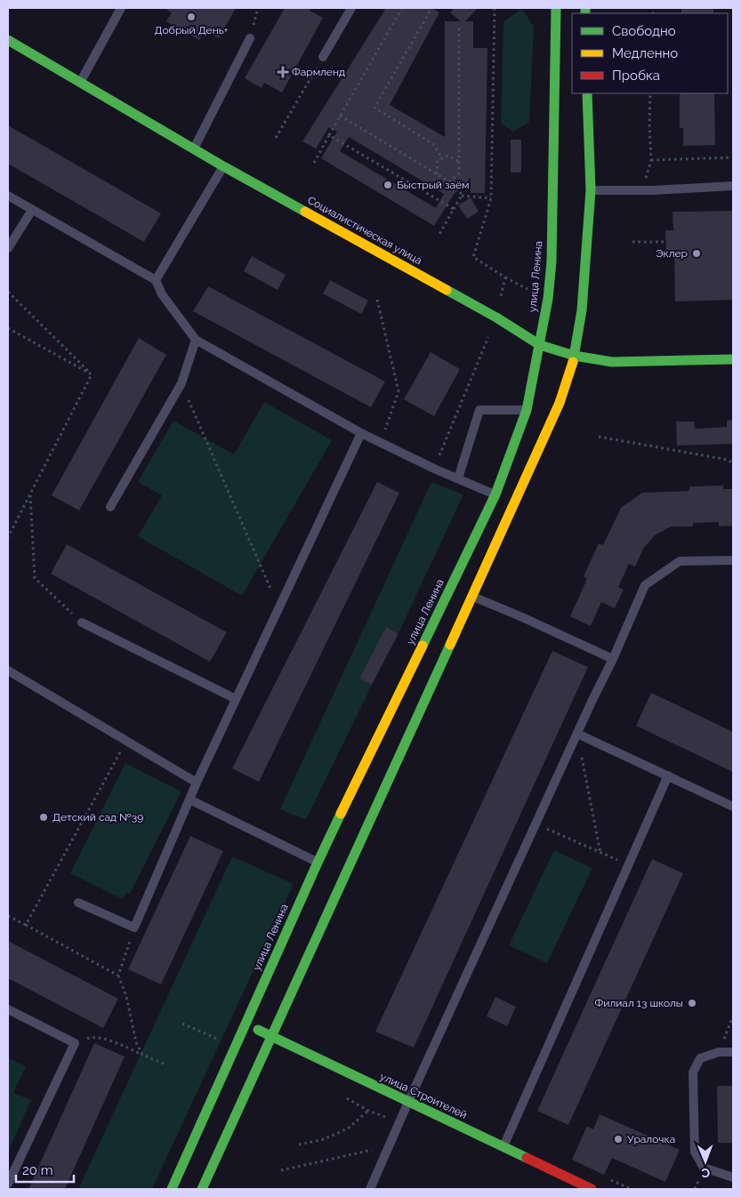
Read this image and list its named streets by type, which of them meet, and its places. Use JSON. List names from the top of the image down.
{
  "streets": {
    "main road": ["Социалистическая улица", "улица Ленина", "улица Строителей"]
  },
  "crossings": [
    ["Социалистическая улица", "улица Ленина"],
    ["улица Ленина", "улица Строителей"]
  ],
  "places": {
    "other": [
      "Добрый День+",
      "Быстрый заём",
      "Эклер",
      "Детский сад №39",
      "Филиал 13 школы",
      "Уралочка"
    ],
    "health": ["Фармленд"]
  },
  "legend": ["Свободно", "Медленно", "Пробка"],
  "scale_bar": "20 m",
  "north": "bottom"
}
